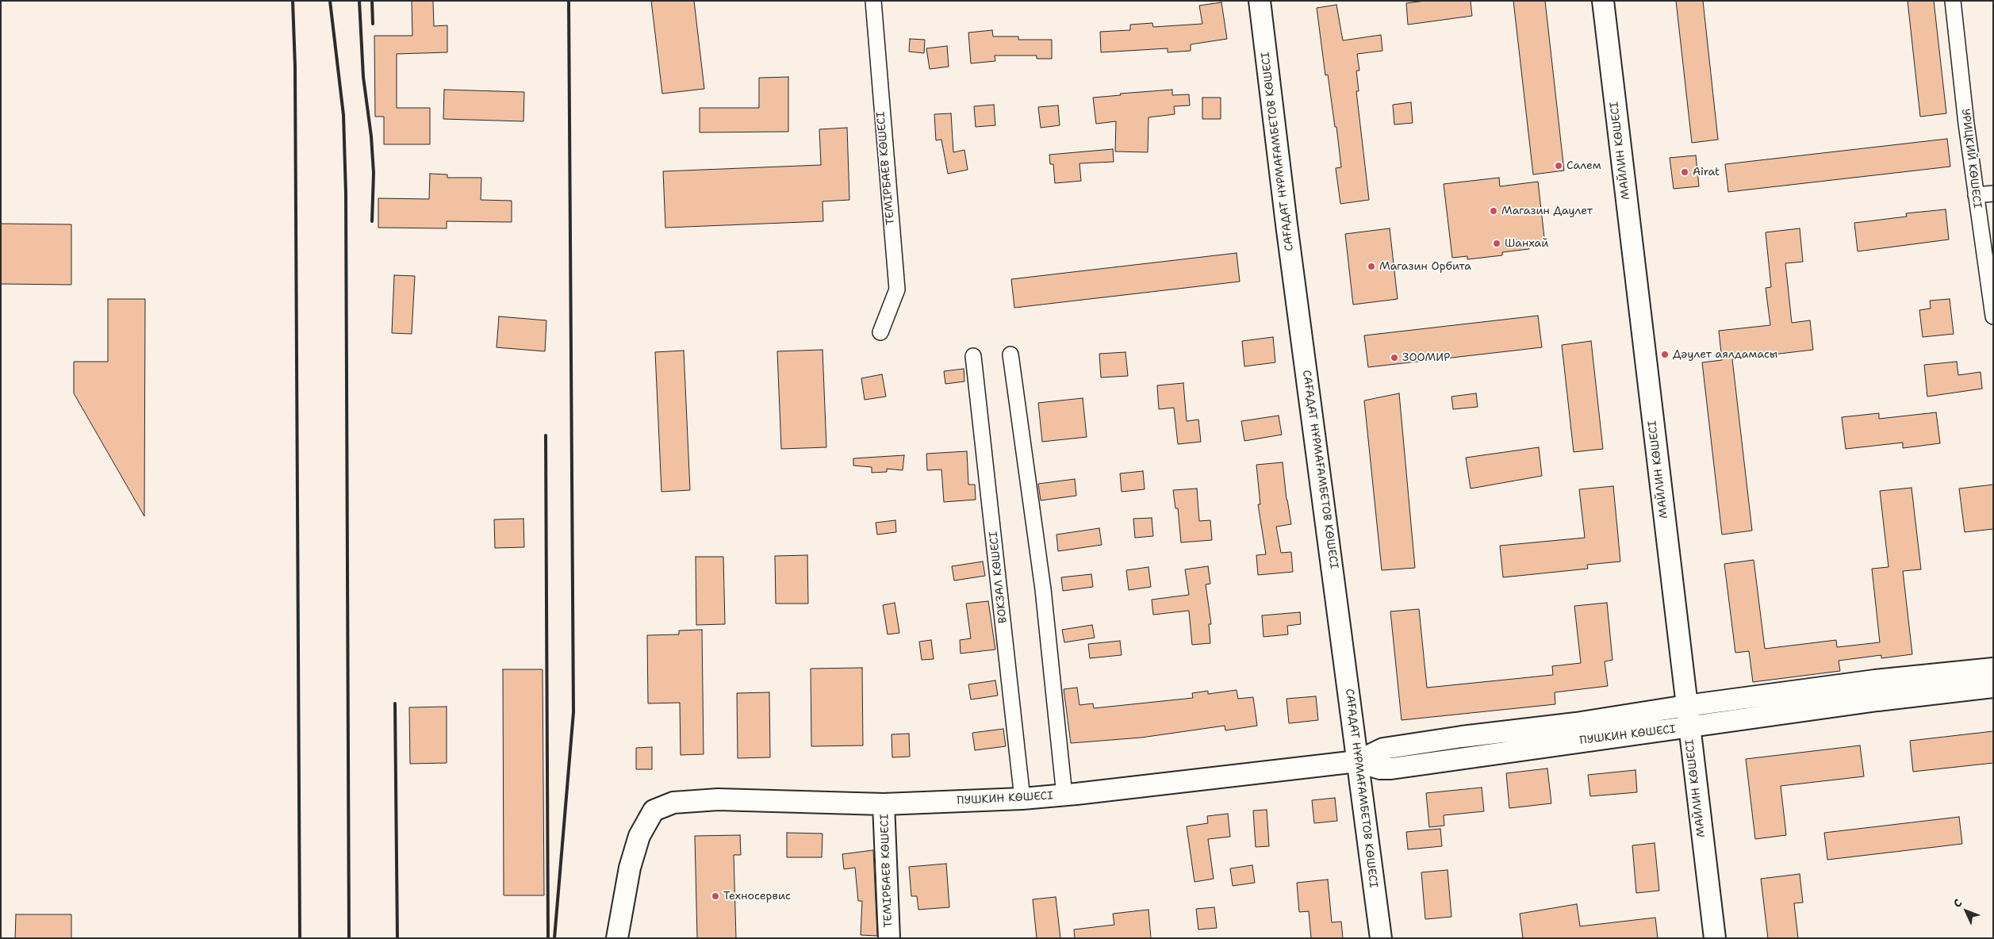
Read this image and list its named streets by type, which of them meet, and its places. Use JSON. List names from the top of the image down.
{
  "streets": {
    "street": [
      "МАЙЛИН КӨШЕСІ",
      "САҒАДАТ НҰРМАҒАМБЕТОВ КӨШЕСІ",
      "УРИЦКИЙ КӨШЕСІ",
      "ТЕМІРБАЕВ КӨШЕСІ",
      "ВОКЗАЛ КӨШЕСІ",
      "ПУШКИН КӨШЕСІ"
    ]
  },
  "crossings": [
    ["МАЙЛИН КӨШЕСІ", "ПУШКИН КӨШЕСІ"],
    ["САҒАДАТ НҰРМАҒАМБЕТОВ КӨШЕСІ", "ПУШКИН КӨШЕСІ"],
    ["ТЕМІРБАЕВ КӨШЕСІ", "ПУШКИН КӨШЕСІ"],
    ["ВОКЗАЛ КӨШЕСІ", "ПУШКИН КӨШЕСІ"]
  ],
  "places": [
    "Салем",
    "Airat",
    "Магазин Даулет",
    "Шанхай",
    "Магазин Орбита",
    "Дәулет аялдамасы",
    "ЗООМИР",
    "Техносервис"
  ],
  "north": "top left"
}
